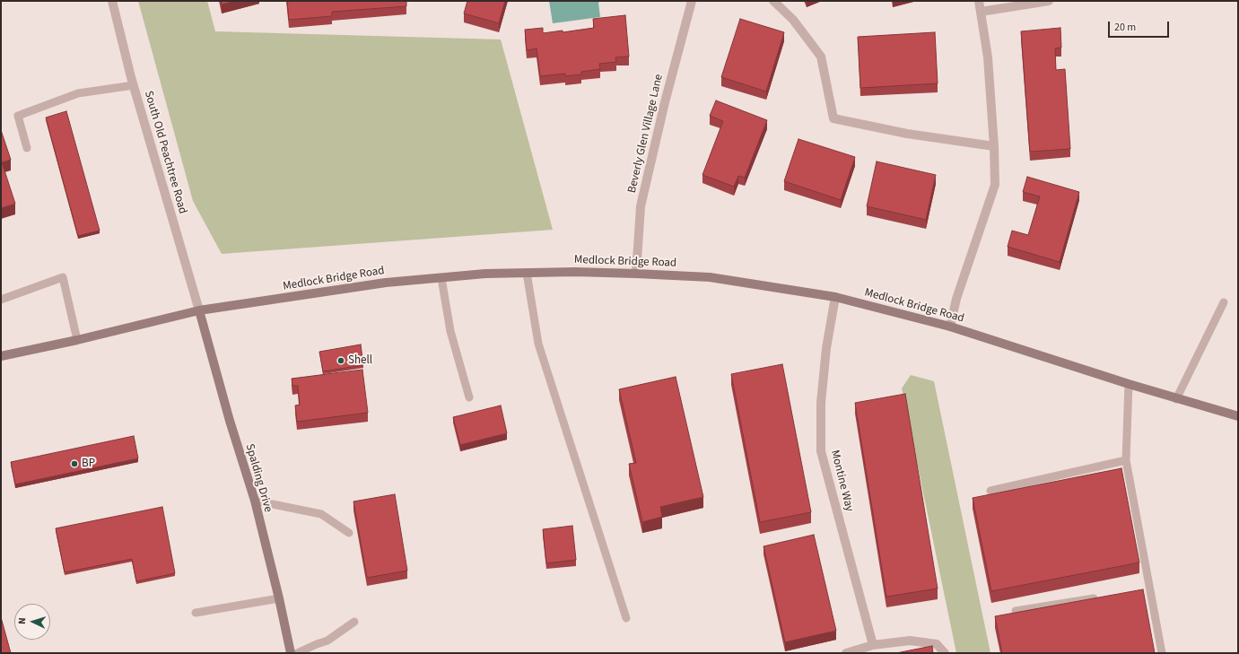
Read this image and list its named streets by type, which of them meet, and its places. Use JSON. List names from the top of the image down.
{
  "streets": {
    "main road": ["Medlock Bridge Road", "Spalding Drive"],
    "street": ["Beverly Glen Village Lane", "South Old Peachtree Road", "Montine Way"]
  },
  "crossings": [
    ["Beverly Glen Village Lane", "Medlock Bridge Road"],
    ["South Old Peachtree Road", "Medlock Bridge Road"],
    ["South Old Peachtree Road", "Spalding Drive"],
    ["Medlock Bridge Road", "Spalding Drive"],
    ["Medlock Bridge Road", "Montine Way"]
  ],
  "places": ["Shell", "BP"],
  "scale_bar": "20 m",
  "north": "left"
}
